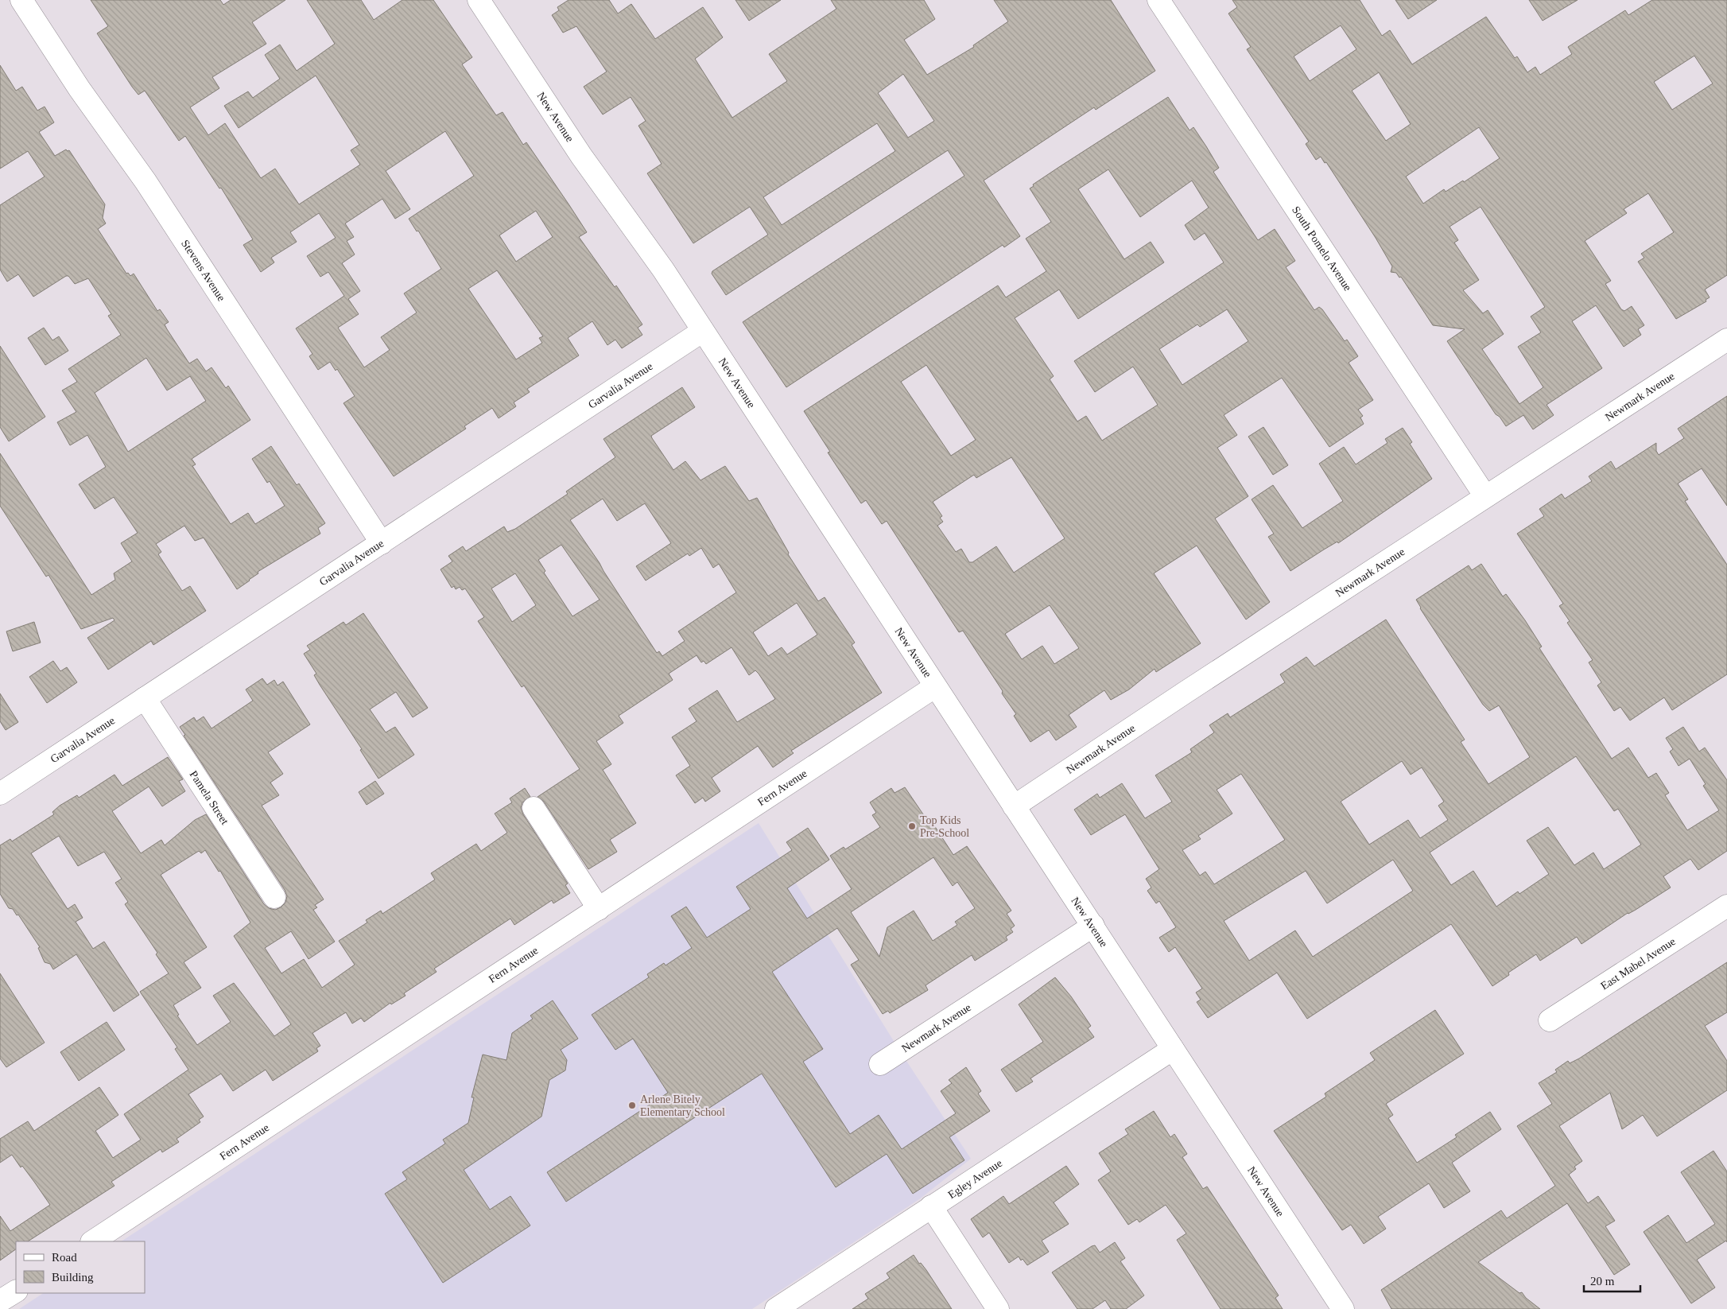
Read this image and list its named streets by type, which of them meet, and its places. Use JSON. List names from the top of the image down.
{
  "streets": {
    "street": [
      "New Avenue",
      "South Pomelo Avenue",
      "Stevens Avenue",
      "Garvalia Avenue",
      "Newmark Avenue",
      "Fern Avenue",
      "Pamela Street",
      "East Mabel Avenue",
      "Egley Avenue"
    ]
  },
  "crossings": [
    ["New Avenue", "Garvalia Avenue"],
    ["New Avenue", "Newmark Avenue"],
    ["New Avenue", "Fern Avenue"],
    ["New Avenue", "Egley Avenue"],
    ["South Pomelo Avenue", "Newmark Avenue"],
    ["Stevens Avenue", "Garvalia Avenue"],
    ["Garvalia Avenue", "Pamela Street"]
  ],
  "places": ["Top Kids Pre-School", "Arlene Bitely Elementary School"],
  "legend": ["Road", "Building"],
  "scale_bar": "20 m"
}
